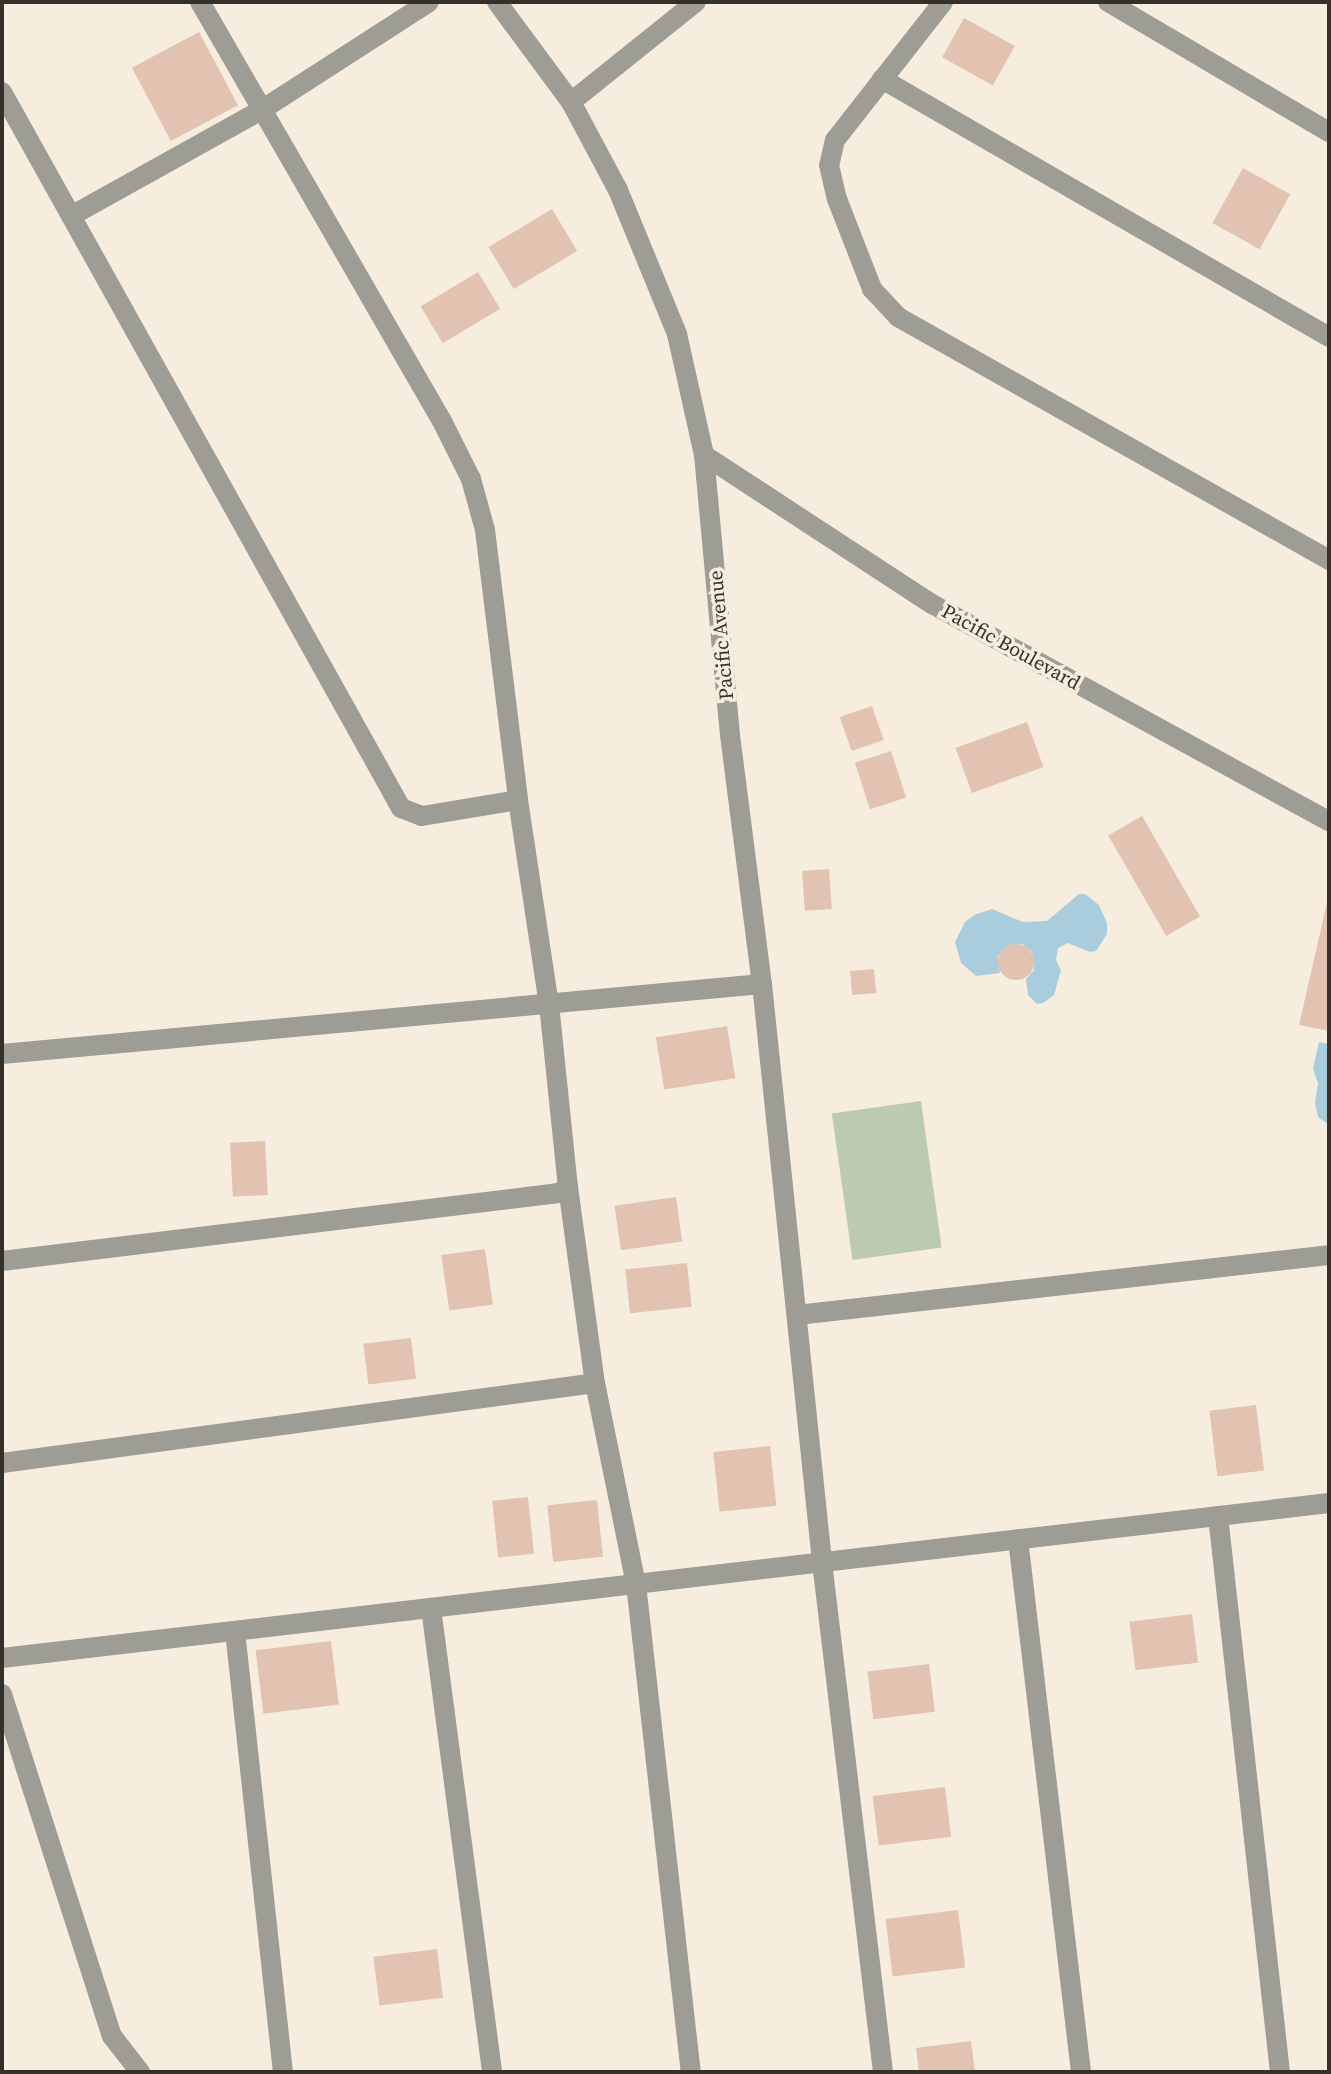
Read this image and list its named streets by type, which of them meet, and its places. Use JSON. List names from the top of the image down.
{
  "streets": {
    "street": ["Pacific Avenue", "Pacific Boulevard"]
  },
  "crossings": [
    ["Pacific Avenue", "Pacific Boulevard"]
  ]
}
